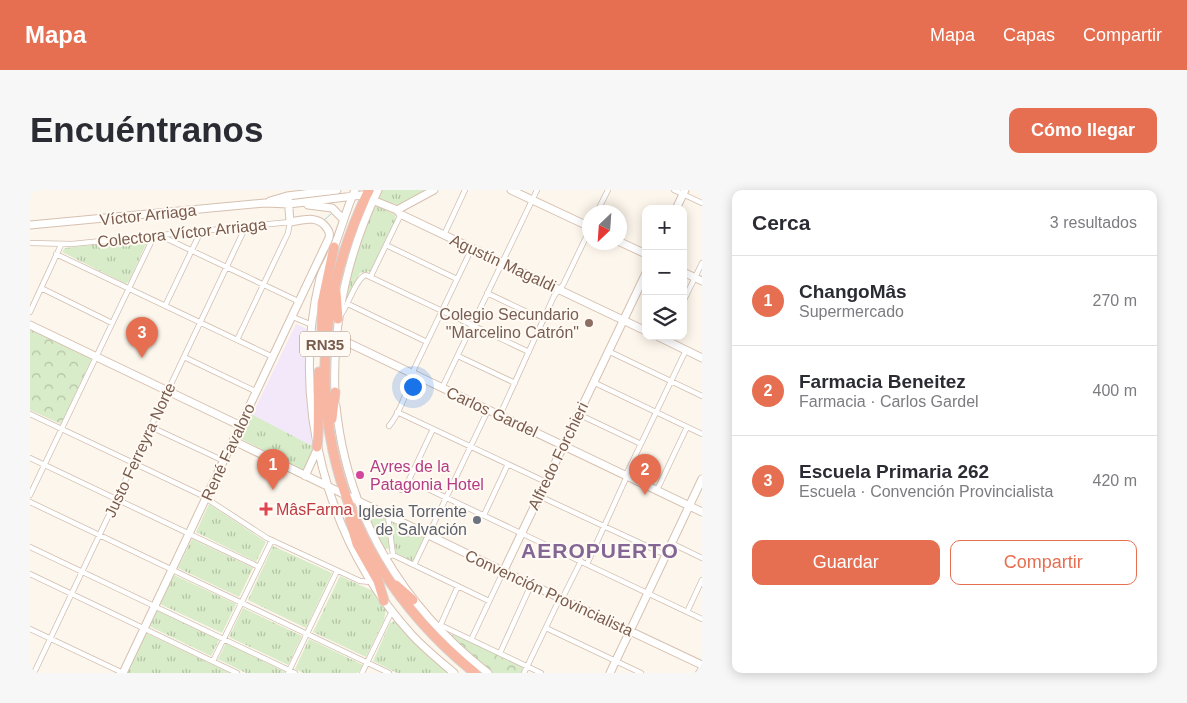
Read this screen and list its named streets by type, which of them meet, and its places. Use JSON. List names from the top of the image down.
{
  "streets": {
    "highway": ["RN35"],
    "street": [
      "Víctor Arriaga",
      "Colectora Víctor Arriaga",
      "Agustín Magaldi",
      "Carlos Gardel",
      "Justo Ferreyra Norte",
      "René Favaloro",
      "Alfredo Forchieri",
      "Convención Provincialista"
    ]
  },
  "crossings": [
    ["Víctor Arriaga", "Agustín Magaldi"],
    ["Víctor Arriaga", "RN35"],
    ["Colectora Víctor Arriaga", "Justo Ferreyra Norte"],
    ["Colectora Víctor Arriaga", "René Favaloro"],
    ["Agustín Magaldi", "RN35"],
    ["Agustín Magaldi", "Alfredo Forchieri"],
    ["RN35", "Convención Provincialista"],
    ["Carlos Gardel", "Alfredo Forchieri"],
    ["René Favaloro", "Convención Provincialista"],
    ["Alfredo Forchieri", "Convención Provincialista"]
  ],
  "districts": ["AEROPUERTO"],
  "places": {
    "other": ["Colegio Secundario \"Marcelino Catrón\"", "Ayres de la Patagonia Hotel", "Iglesia Torrente de Salvación"],
    "health": ["MâsFarma"]
  },
  "north": "bottom left",
  "page": {
    "header": "Mapa",
    "nav": ["Mapa", "Capas", "Compartir"],
    "buttons": [
      "Cómo llegar",
      ["Guardar", "Compartir"]
    ],
    "title": "Encuéntranos",
    "heading": ["Cerca", "3 resultados"],
    "map_buttons": ["+", "−"],
    "list": [
      {
        "mark": "1",
        "name": "ChangoMâs",
        "note": "Supermercado",
        "value": "270 m"
      },
      {
        "mark": "2",
        "name": "Farmacia Beneitez",
        "note": "Farmacia · Carlos Gardel",
        "value": "400 m"
      },
      {
        "mark": "3",
        "name": "Escuela Primaria 262",
        "note": "Escuela · Convención Provincialista",
        "value": "420 m"
      }
    ],
    "pins": ["3", "1", "2"]
  }
}
